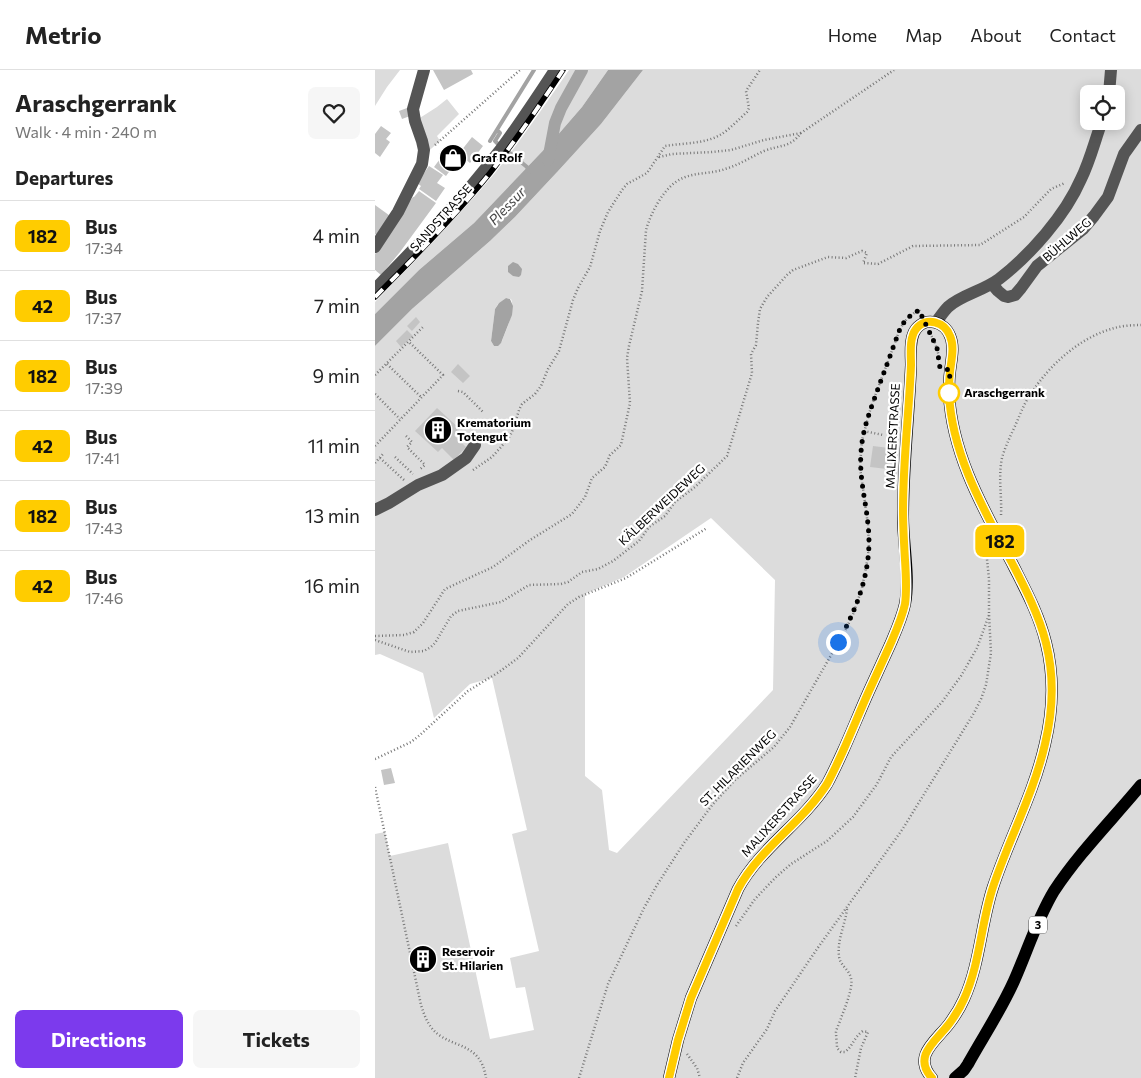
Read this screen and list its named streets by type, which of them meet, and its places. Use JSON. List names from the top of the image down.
{
  "streets": {
    "main road": ["MALIXERSTRASSE", "3"],
    "street": ["SANDSTRASSE", "BÜHLWEG"],
    "path": ["KÄLBERWEIDEWEG", "ST. HILARIENWEG"]
  },
  "crossings": [
    ["MALIXERSTRASSE", "ST. HILARIENWEG"]
  ],
  "water": ["Plessur"],
  "places": {
    "shop": ["Graf Rolf"],
    "other": ["Araschgerrank"],
    "building": ["Krematorium Totengut", "Reservoir St. Hilarien"]
  },
  "lines": ["bus line 182"],
  "page": {
    "header": "Metrio",
    "nav": [
      "Home",
      "Map",
      "About",
      "Contact"
    ],
    "heading": [
      ["Araschgerrank", "Walk · 4 min · 240 m"],
      "Departures"
    ],
    "on_map": "182",
    "list": [
      {
        "mark": "182",
        "name": "Bus",
        "note": "17:34",
        "value": "4 min"
      },
      {
        "mark": "42",
        "name": "Bus",
        "note": "17:37",
        "value": "7 min"
      },
      {
        "mark": "182",
        "name": "Bus",
        "note": "17:39",
        "value": "9 min"
      },
      {
        "mark": "42",
        "name": "Bus",
        "note": "17:41",
        "value": "11 min"
      },
      {
        "mark": "182",
        "name": "Bus",
        "note": "17:43",
        "value": "13 min"
      },
      {
        "mark": "42",
        "name": "Bus",
        "note": "17:46",
        "value": "16 min"
      }
    ],
    "buttons": ["Directions", "Tickets"]
  }
}
